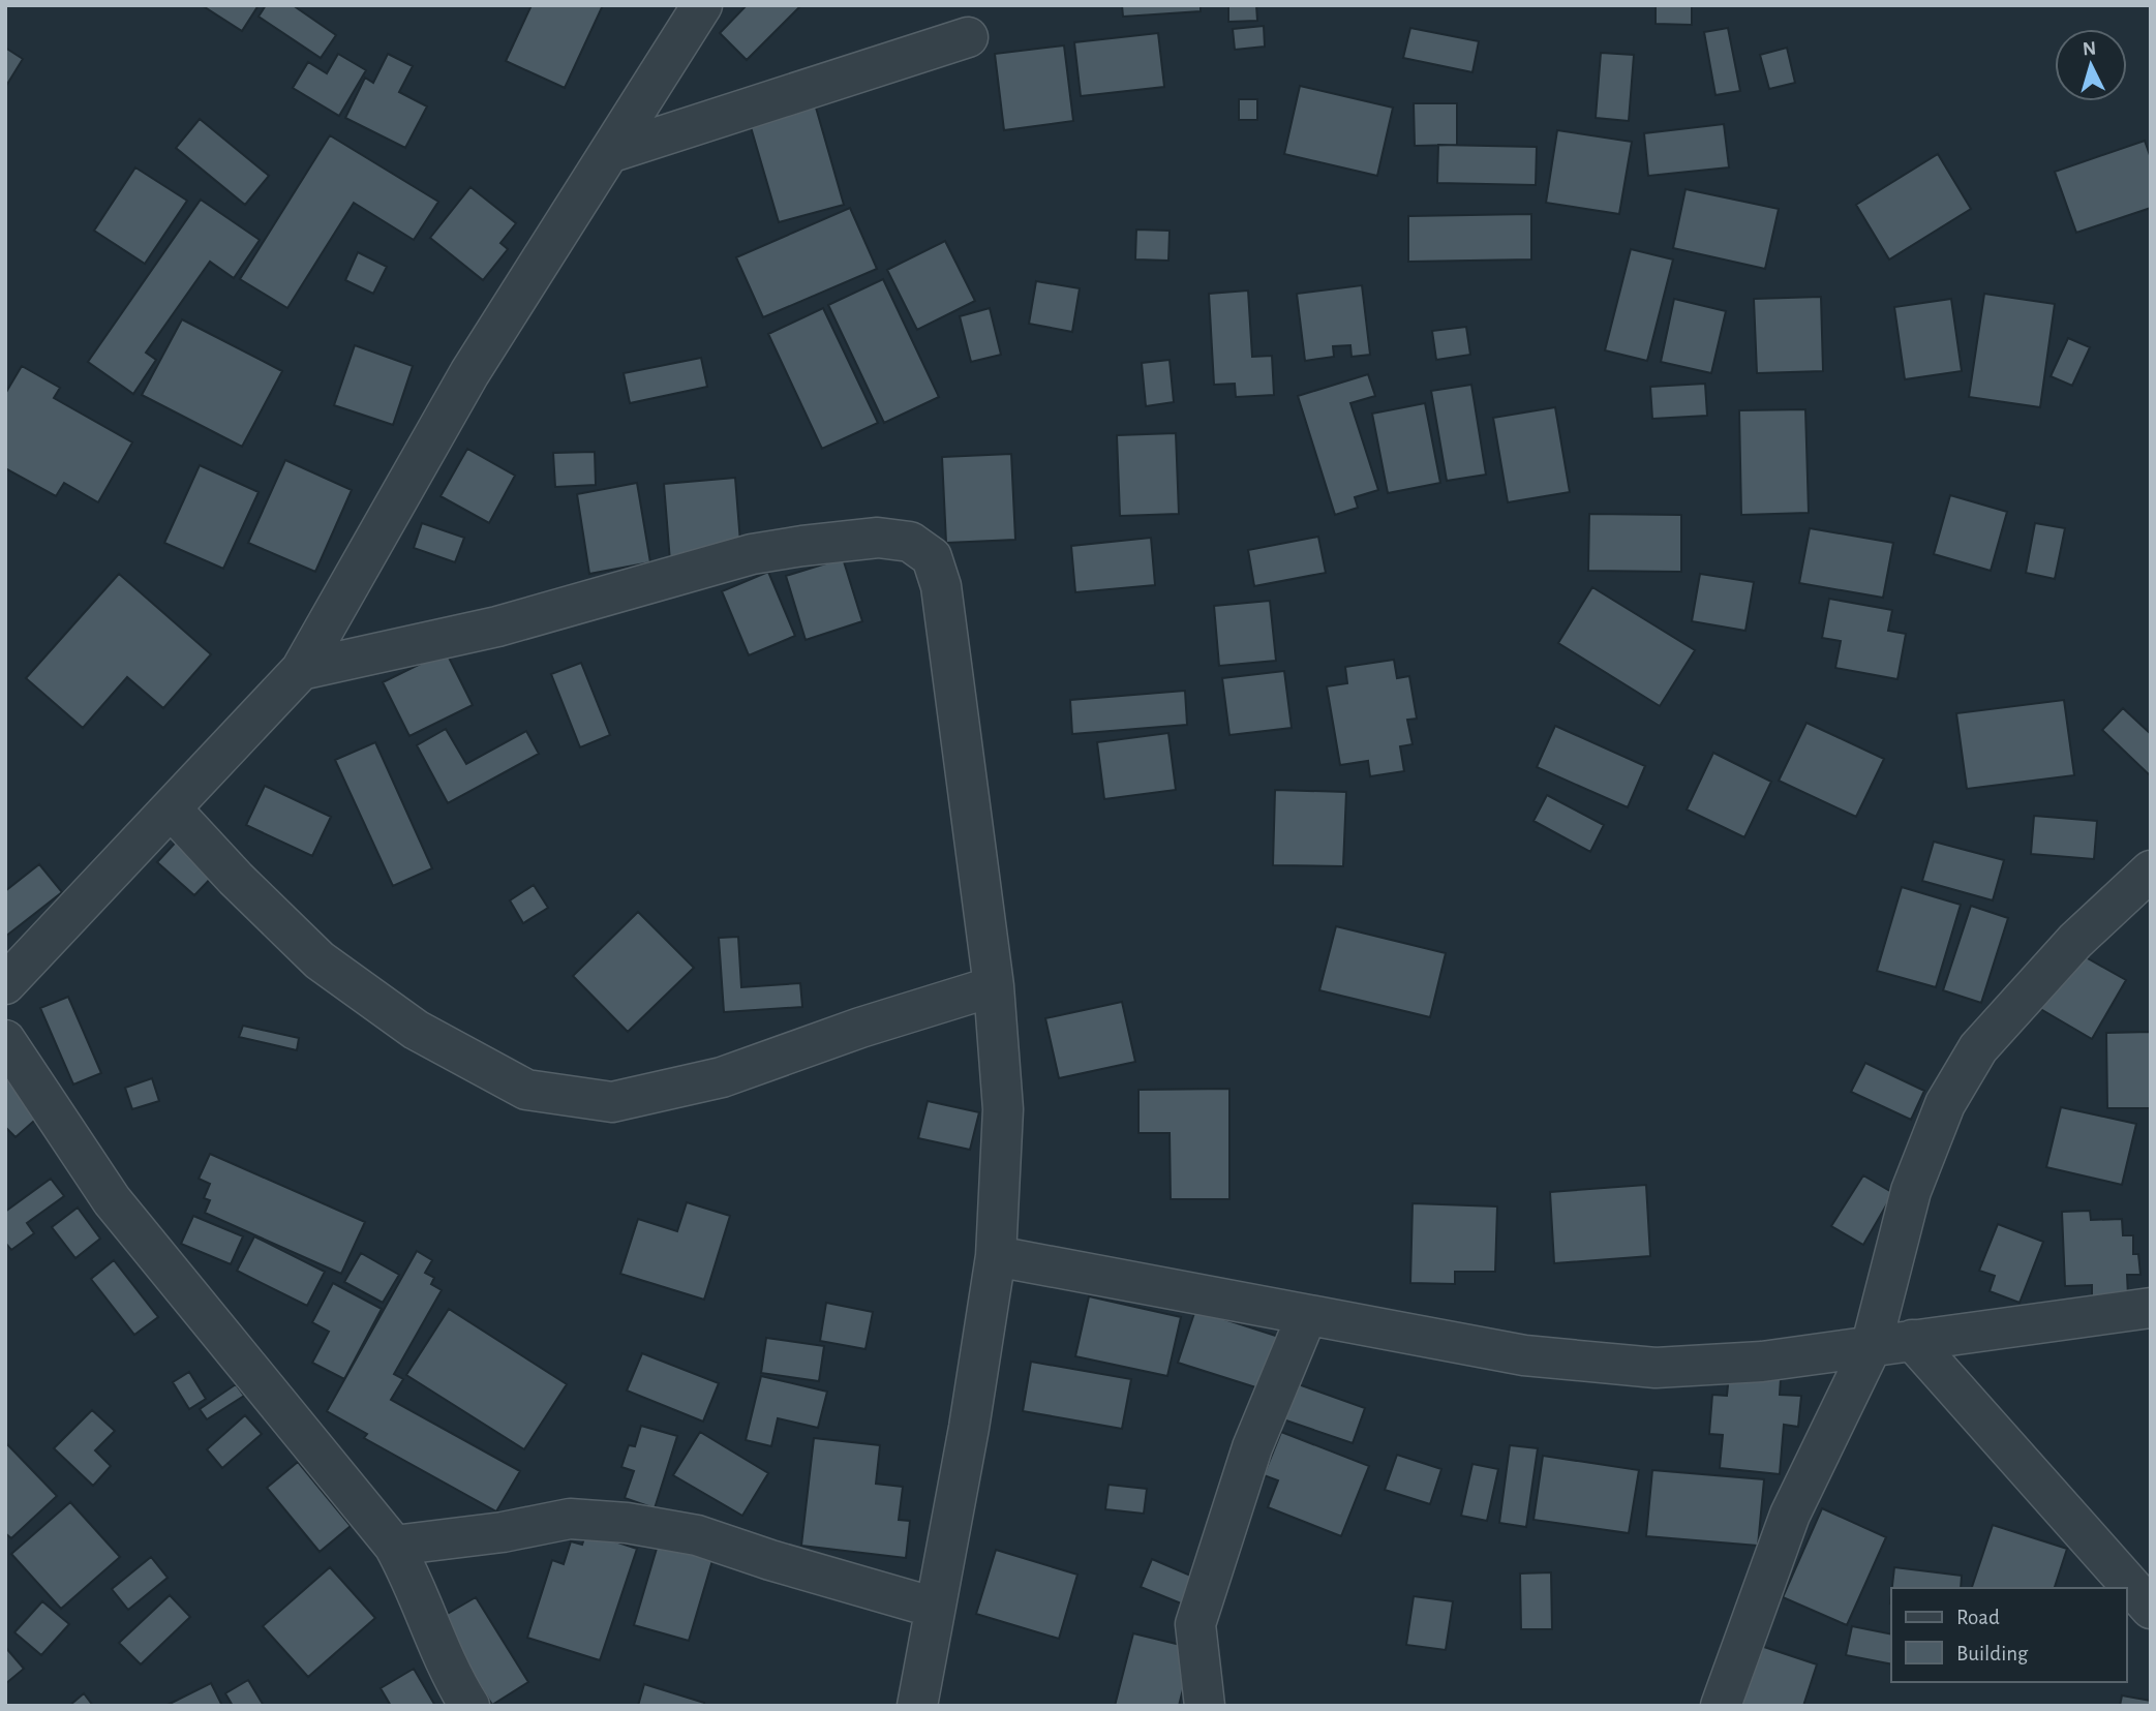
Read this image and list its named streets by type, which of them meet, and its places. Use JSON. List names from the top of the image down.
{
  "legend": ["Road", "Building"],
  "north": "top"
}
